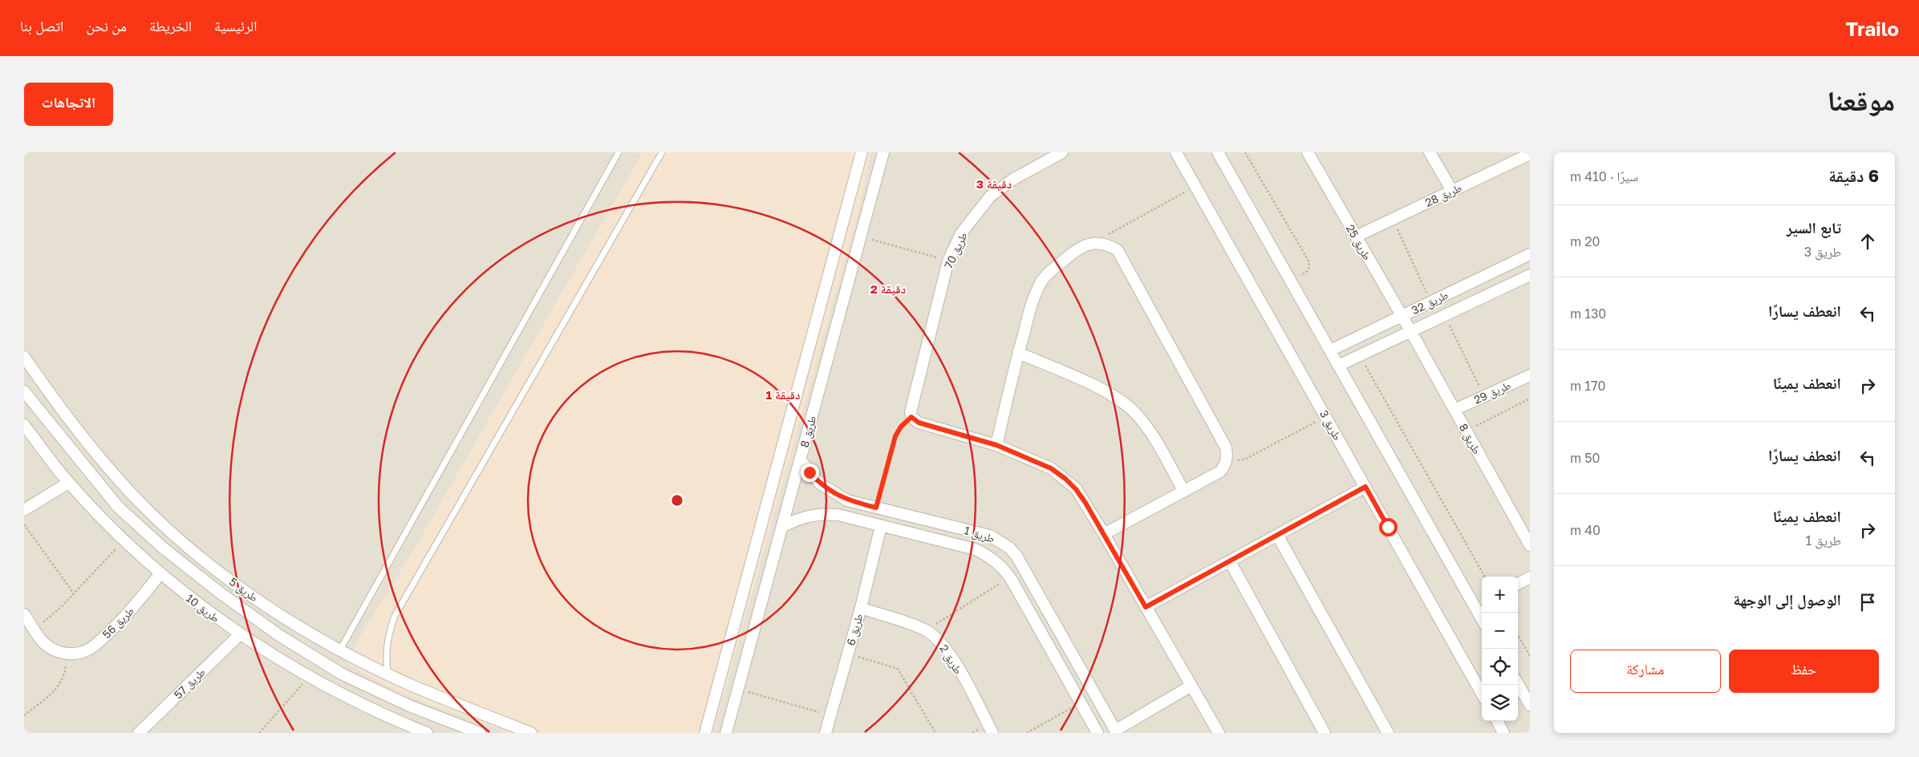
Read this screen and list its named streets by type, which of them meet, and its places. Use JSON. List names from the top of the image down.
{
  "streets": {
    "street": [
      "طريق 28",
      "طريق 25",
      "طريق 70",
      "طريق 32",
      "طريق 29",
      "طريق 3",
      "طريق 8",
      "طريق 1",
      "طريق 5",
      "طريق 10",
      "طريق 56",
      "طريق 6",
      "طريق 2",
      "طريق 57"
    ]
  },
  "crossings": [
    ["طريق 28", "طريق 25"],
    ["طريق 25", "طريق 32"],
    ["طريق 25", "طريق 8"],
    ["طريق 32", "طريق 8"],
    ["طريق 29", "طريق 8"],
    ["طريق 8", "طريق 1"],
    ["طريق 1", "طريق 6"],
    ["طريق 10", "طريق 56"],
    ["طريق 10", "طريق 57"],
    ["طريق 6", "طريق 2"]
  ],
  "page": {
    "header": "Trailo",
    "nav": [
      "الرئيسية",
      "الخريطة",
      "من نحن",
      "اتصل بنا"
    ],
    "title": "موقعنا",
    "buttons": [
      "الاتجاهات",
      ["حفظ", "مشاركة"]
    ],
    "heading": ["6 دقيقة", "سيرًا · 410 m"],
    "list": [
      ["تابع السير", "طريق 3", "20 m"],
      ["انعطف يسارًا", "130 m"],
      ["انعطف يمينًا", "170 m"],
      ["انعطف يسارًا", "50 m"],
      ["انعطف يمينًا", "طريق 1", "40 m"],
      "الوصول إلى الوجهة"
    ],
    "map_buttons": ["+", "−"]
  },
  "rings": ["3 دقيقة", "2 دقيقة", "1 دقيقة"]
}
